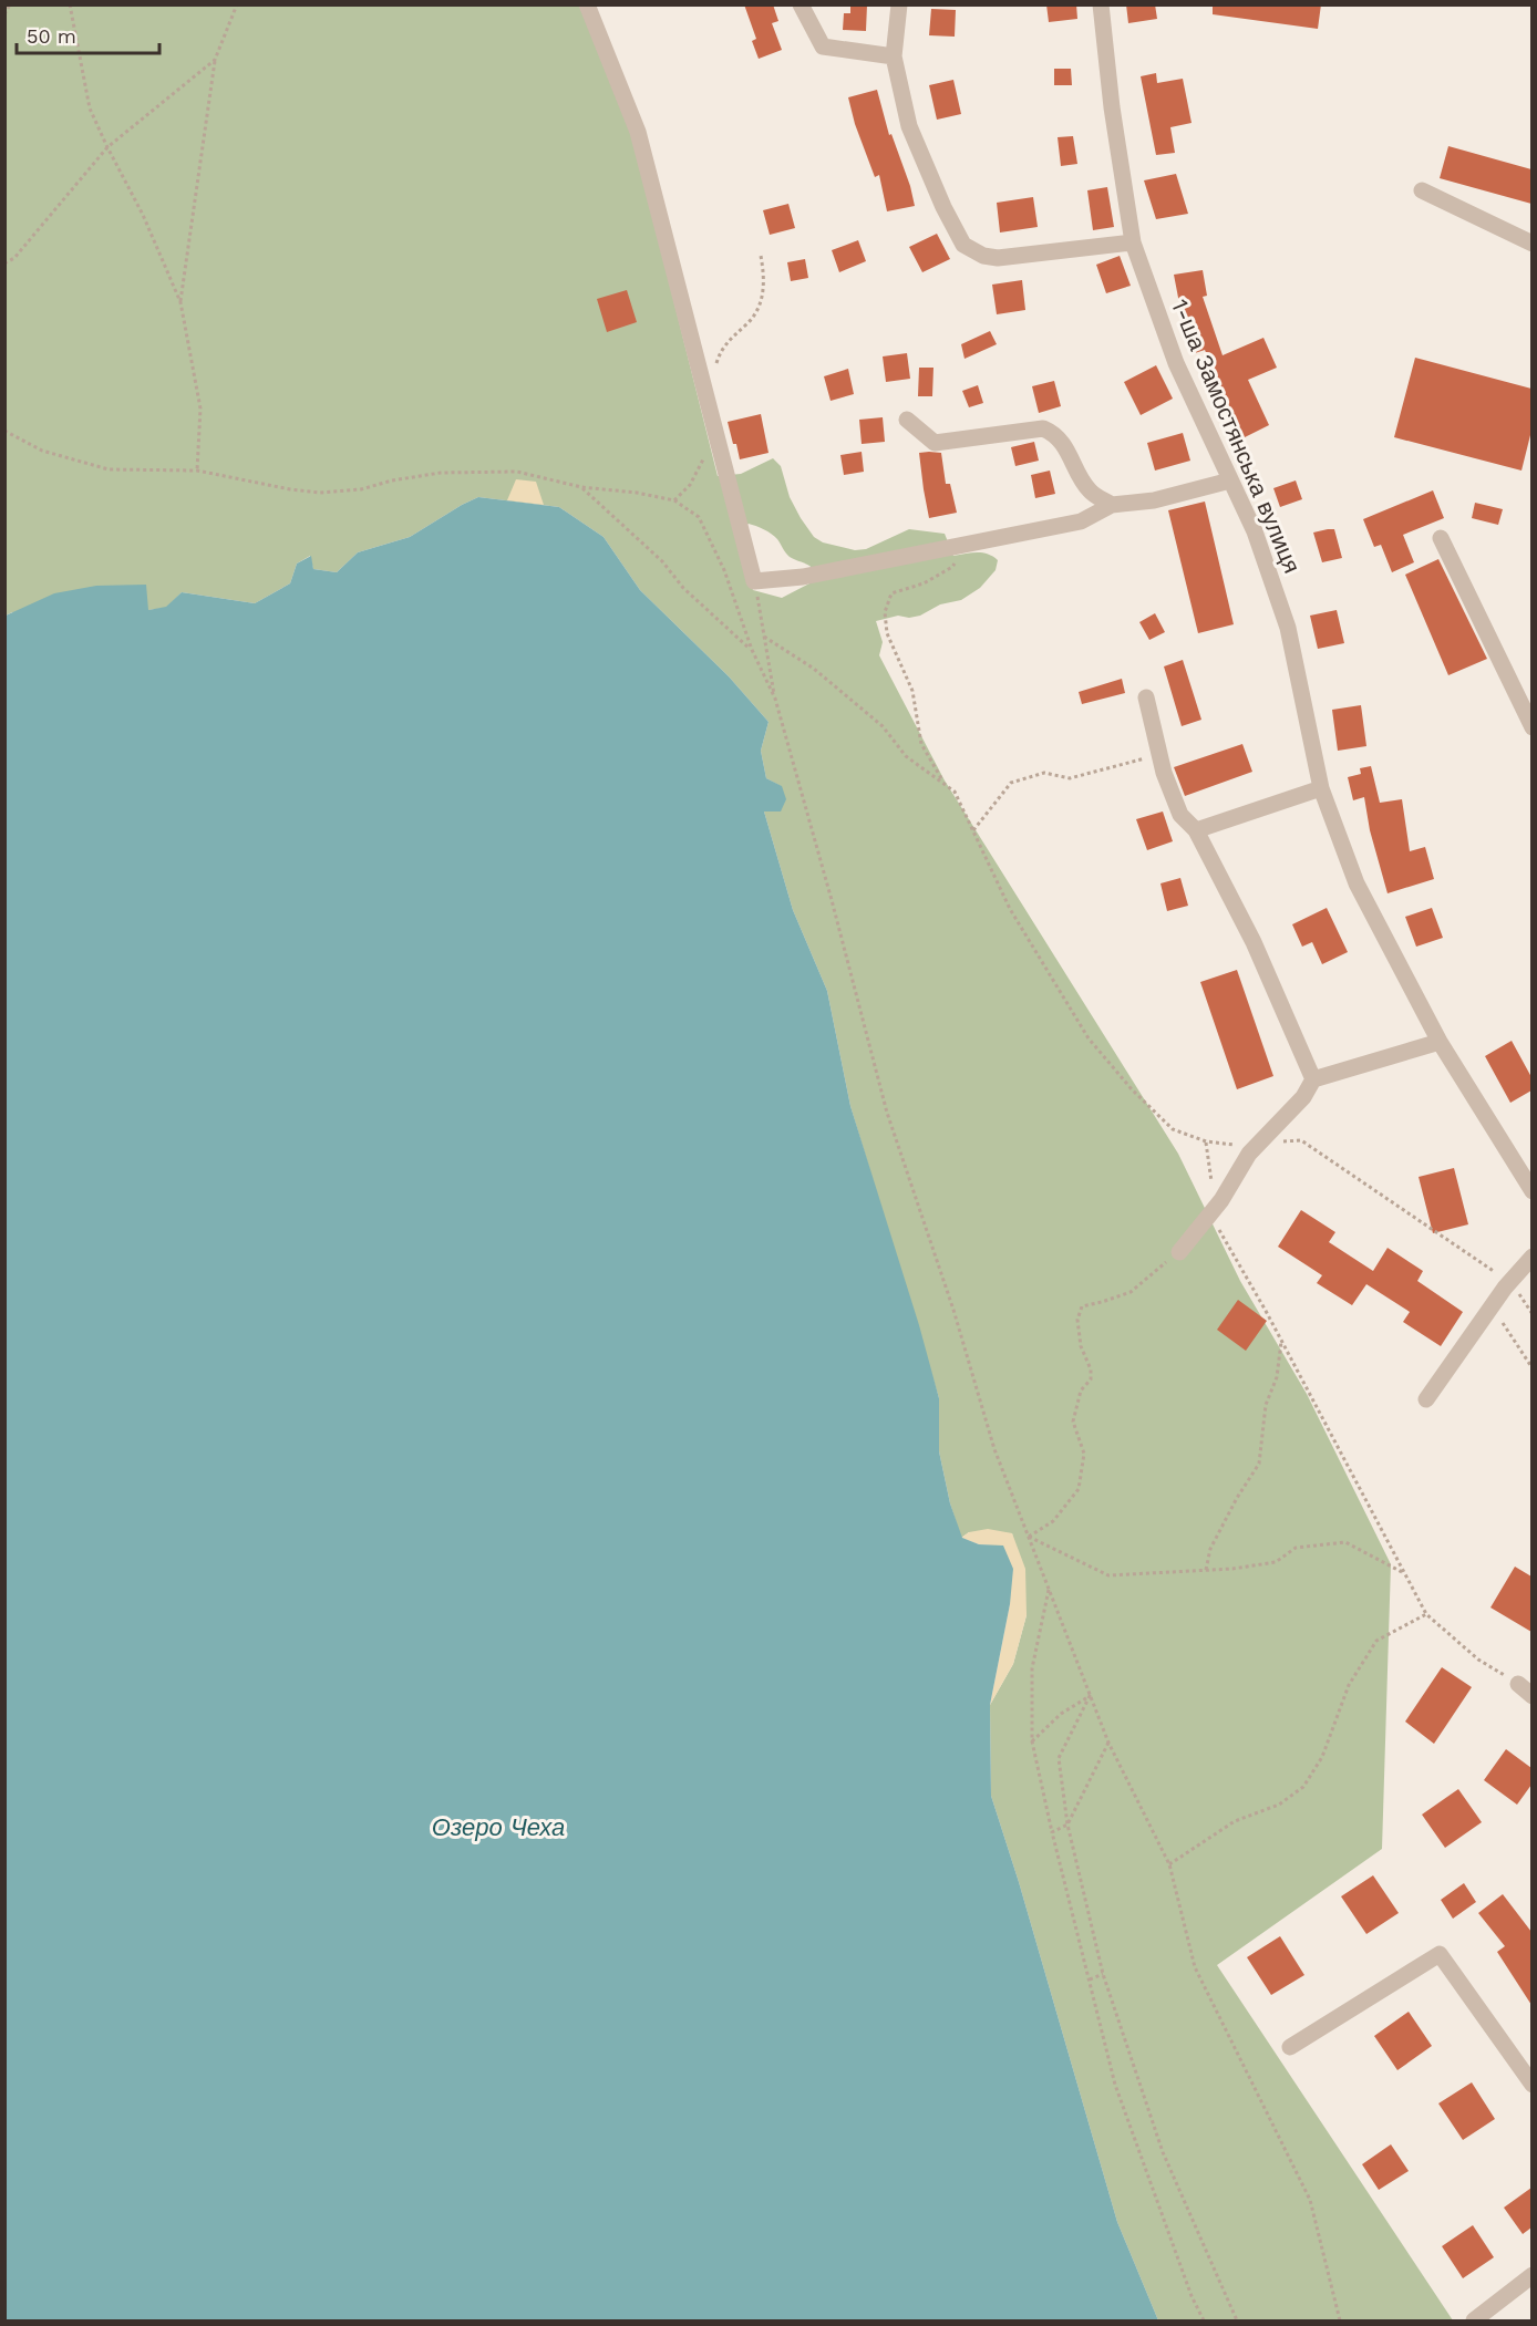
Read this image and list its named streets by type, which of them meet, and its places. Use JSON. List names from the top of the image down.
{
  "streets": {
    "street": ["1-ша Замостянська вулиця"]
  },
  "water": ["Озеро Чеха"],
  "scale_bar": "50 m"
}
